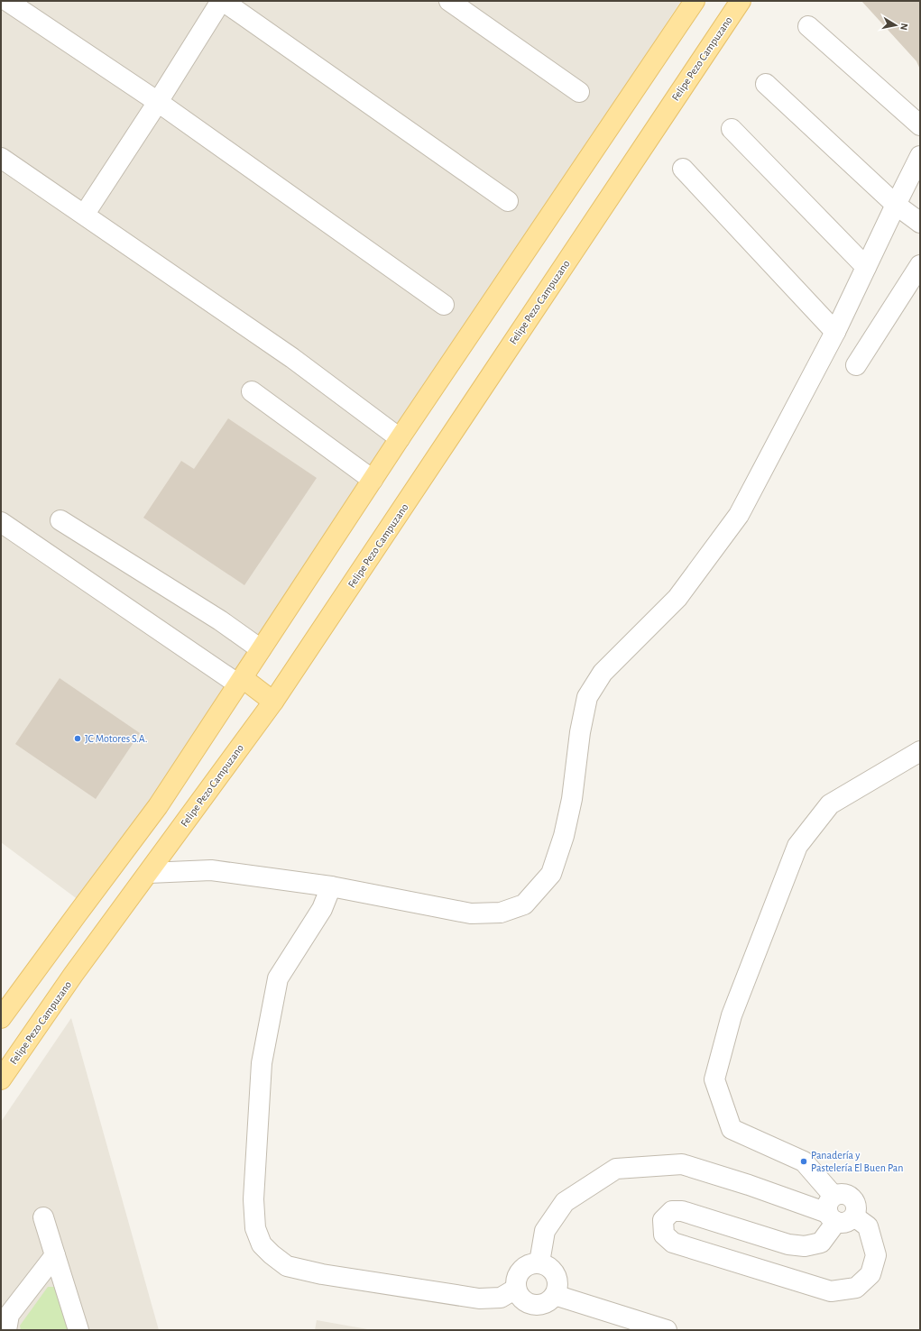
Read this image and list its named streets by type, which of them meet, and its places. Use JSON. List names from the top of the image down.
{
  "streets": {
    "main road": ["Felipe Pezo Campuzano"]
  },
  "places": ["JC Motores S.A.", "Panadería y Pastelería El Buen Pan"],
  "north": "right"
}
